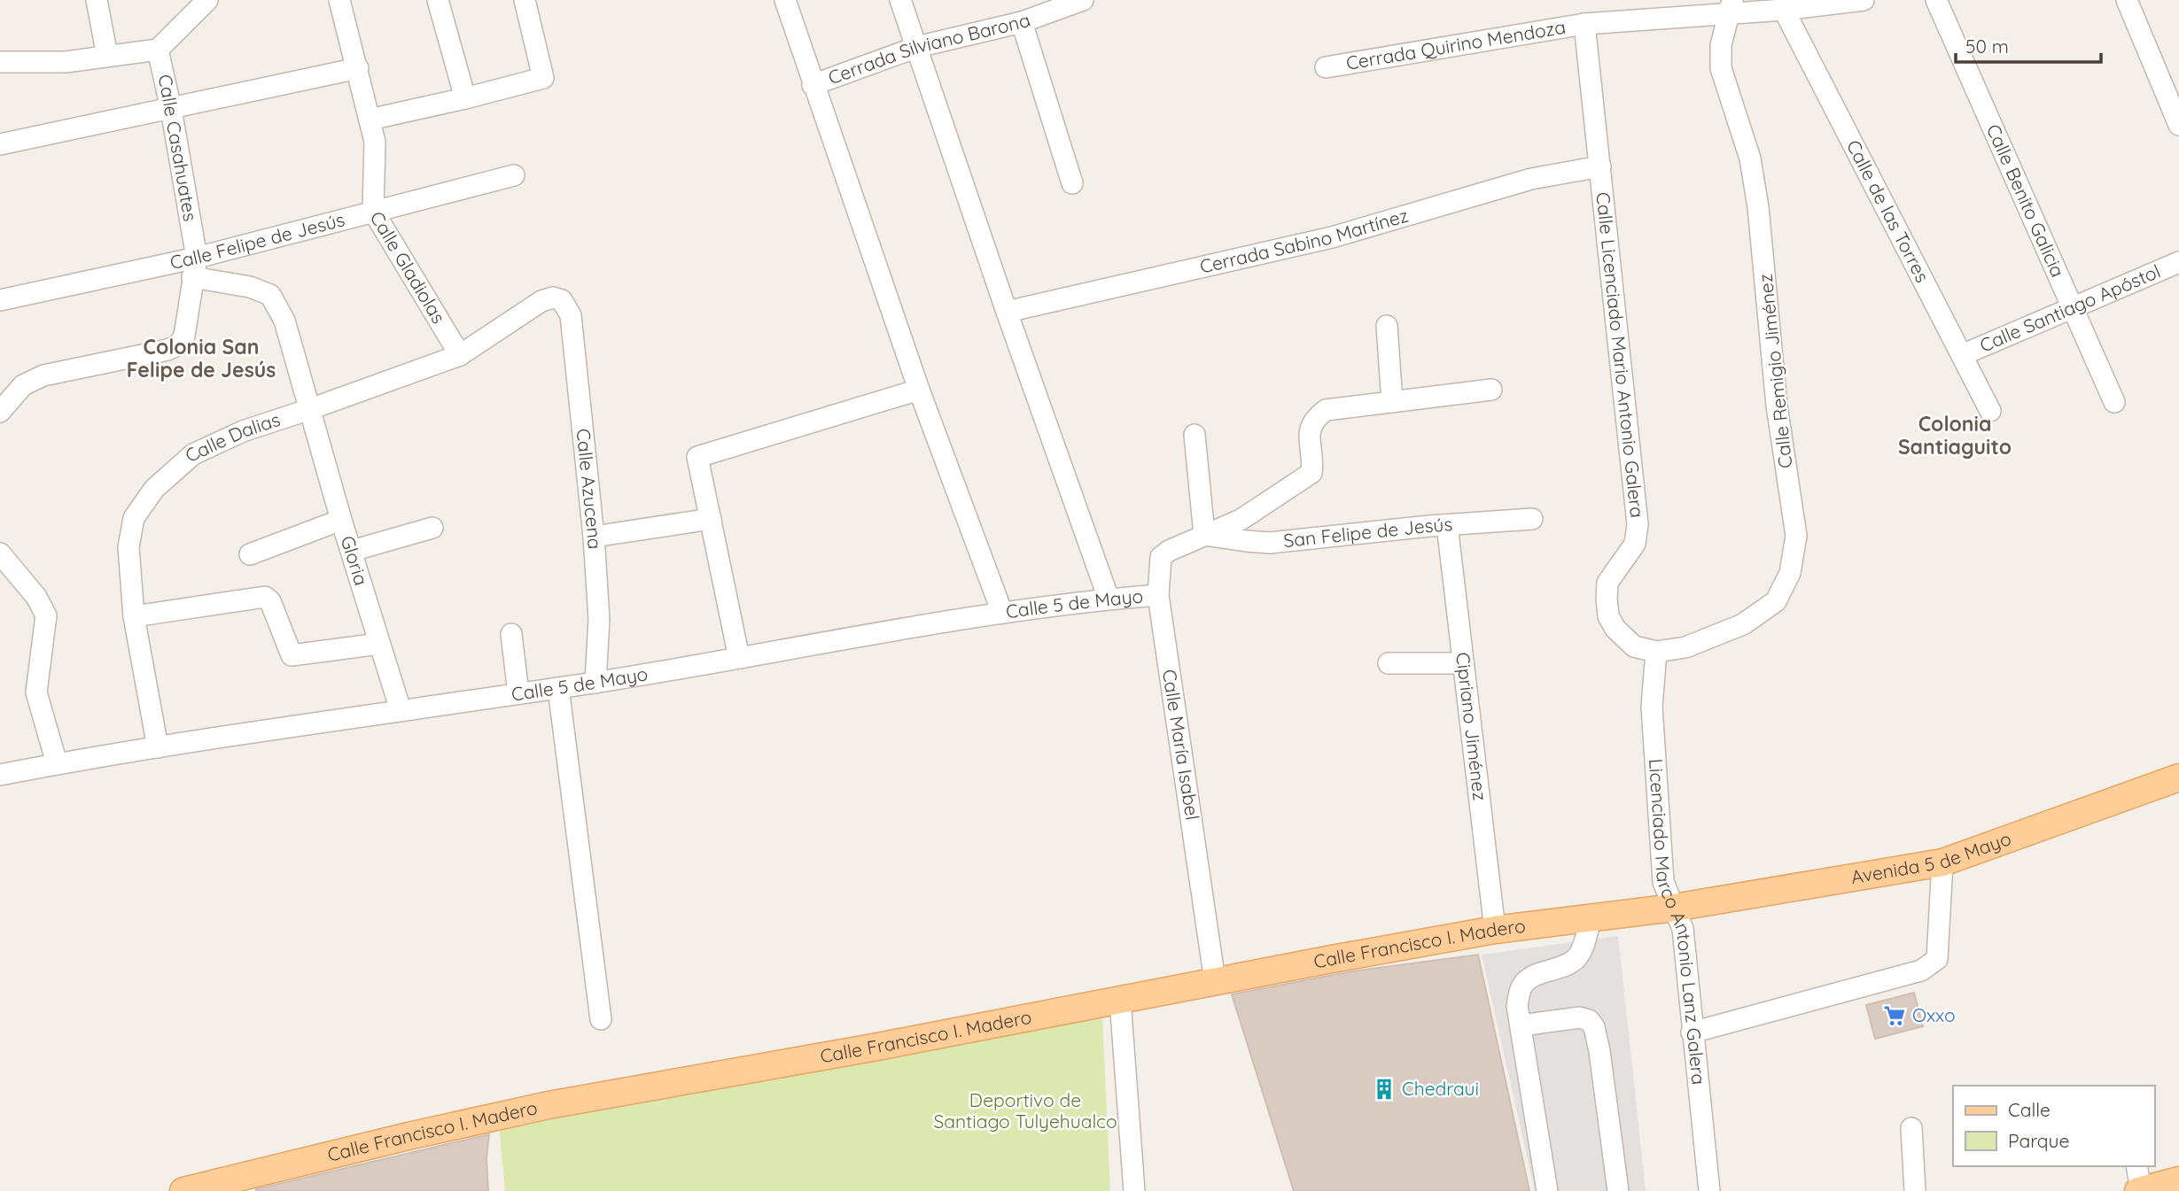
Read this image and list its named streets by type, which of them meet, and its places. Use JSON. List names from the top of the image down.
{
  "streets": {
    "main road": ["Avenida 5 de Mayo", "Calle Francisco I. Madero"],
    "street": [
      "Cerrada Quirino Mendoza",
      "Cerrada Silviano Barona",
      "Calle Casahuates",
      "Calle Benito Galicia",
      "Calle de las Torres",
      "Calle Felipe de Jesús",
      "Cerrada Sabino Martínez",
      "Calle Gladiolas",
      "Calle Santiago Apóstol",
      "Calle Licenciado Mario Antonio Galera",
      "Calle Remigio Jiménez",
      "Calle Dalias",
      "Calle Azucena",
      "San Felipe de Jesús",
      "Gloria",
      "Calle 5 de Mayo",
      "Cipriano Jiménez",
      "Calle María Isabel",
      "Licenciado Marco Antonio Lanz Galera"
    ]
  },
  "crossings": [
    ["Cerrada Quirino Mendoza", "Calle de las Torres"],
    ["Cerrada Quirino Mendoza", "Calle Licenciado Mario Antonio Galera"],
    ["Cerrada Quirino Mendoza", "Calle Remigio Jiménez"],
    ["Calle Casahuates", "Calle Felipe de Jesús"],
    ["Calle Casahuates", "Gloria"],
    ["Calle Benito Galicia", "Calle Santiago Apóstol"],
    ["Calle de las Torres", "Calle Santiago Apóstol"],
    ["Calle Felipe de Jesús", "Calle Gladiolas"],
    ["Calle Felipe de Jesús", "Gloria"],
    ["Cerrada Sabino Martínez", "Calle Licenciado Mario Antonio Galera"],
    ["Calle Gladiolas", "Calle Dalias"],
    ["Calle Licenciado Mario Antonio Galera", "Calle Remigio Jiménez"],
    ["Calle Licenciado Mario Antonio Galera", "Licenciado Marco Antonio Lanz Galera"],
    ["Calle Remigio Jiménez", "Licenciado Marco Antonio Lanz Galera"],
    ["Calle Dalias", "Calle Azucena"],
    ["Calle Dalias", "Gloria"],
    ["Calle Dalias", "Calle 5 de Mayo"],
    ["Calle Azucena", "Calle 5 de Mayo"],
    ["San Felipe de Jesús", "Cipriano Jiménez"],
    ["San Felipe de Jesús", "Calle María Isabel"],
    ["Gloria", "Calle 5 de Mayo"],
    ["Calle 5 de Mayo", "Calle María Isabel"],
    ["Cipriano Jiménez", "Calle Francisco I. Madero"],
    ["Calle María Isabel", "Calle Francisco I. Madero"],
    ["Avenida 5 de Mayo", "Licenciado Marco Antonio Lanz Galera"],
    ["Avenida 5 de Mayo", "Calle Francisco I. Madero"],
    ["Licenciado Marco Antonio Lanz Galera", "Calle Francisco I. Madero"]
  ],
  "districts": ["Colonia San Felipe de Jesús", "Colonia Santiaguito"],
  "parks": ["Deportivo de Santiago Tulyehualco"],
  "places": {
    "supermarket": ["Oxxo"],
    "building": ["Chedraui"]
  },
  "legend": ["Calle", "Parque"],
  "scale_bar": "50 m"
}
